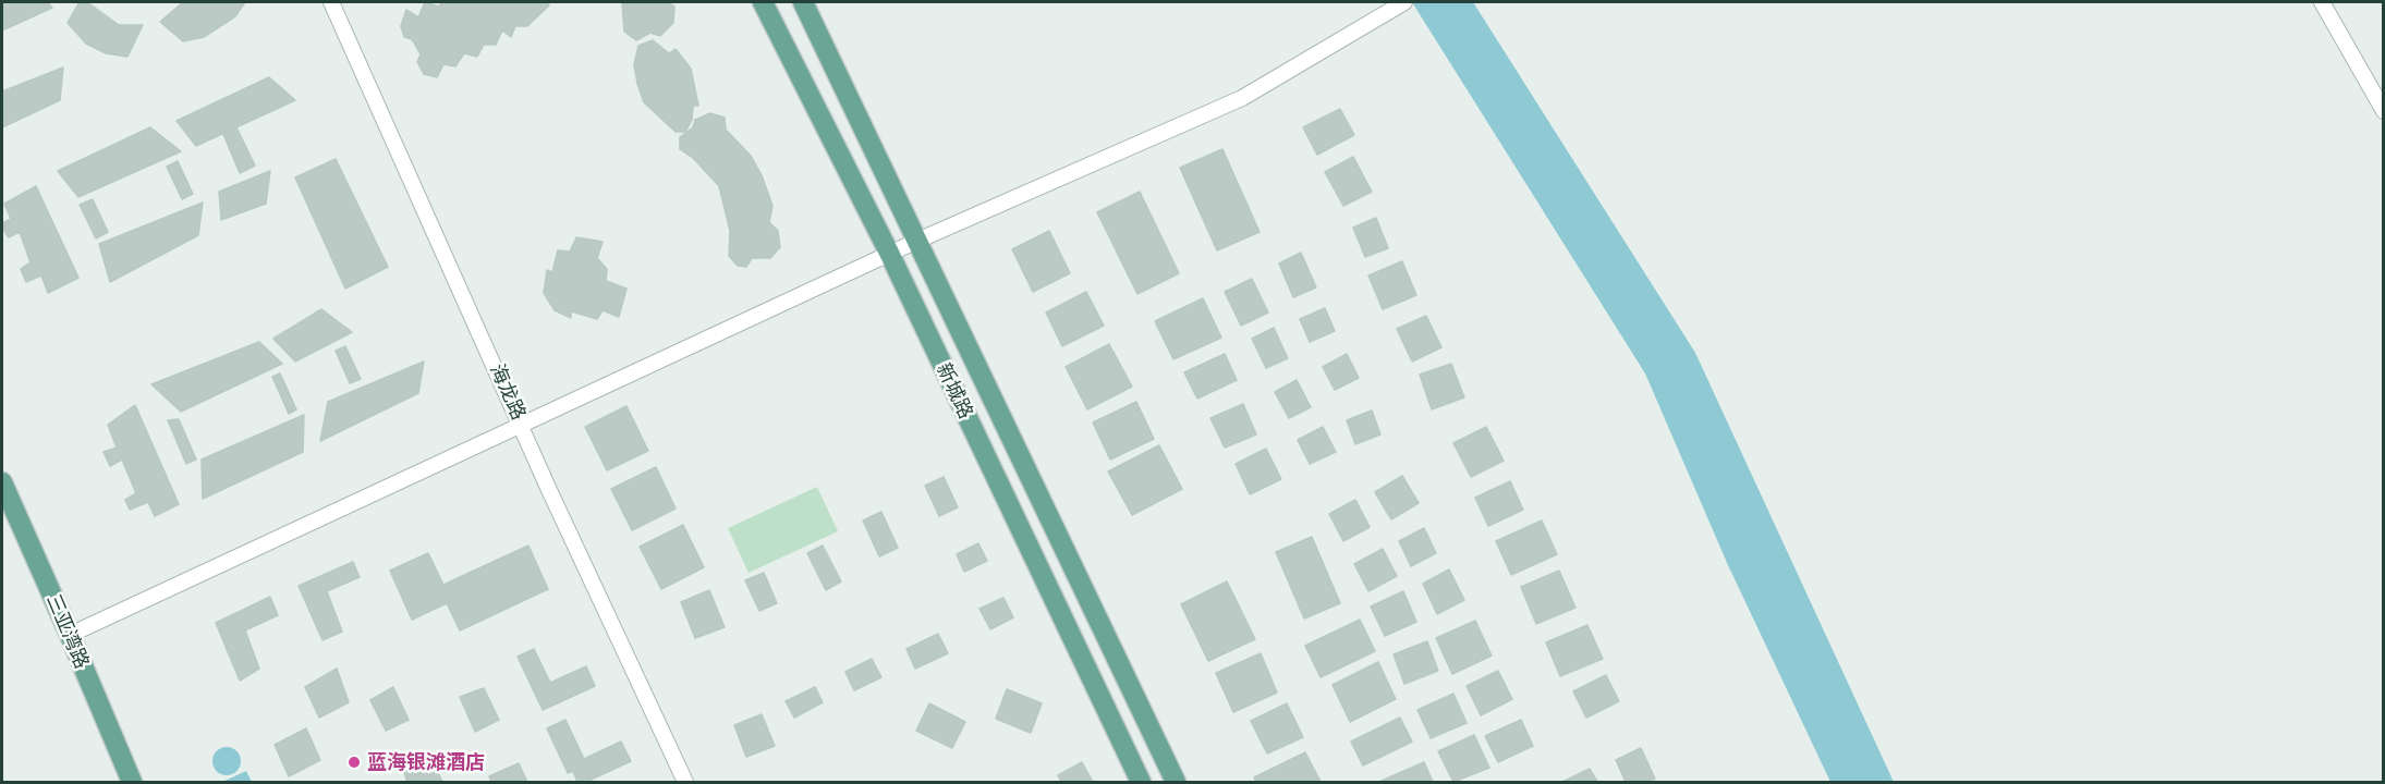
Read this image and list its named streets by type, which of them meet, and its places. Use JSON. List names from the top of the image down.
{
  "streets": {
    "main road": ["新城路", "三亚湾路"],
    "street": ["海龙路"]
  },
  "places": ["蓝海银滩酒店"]
}
